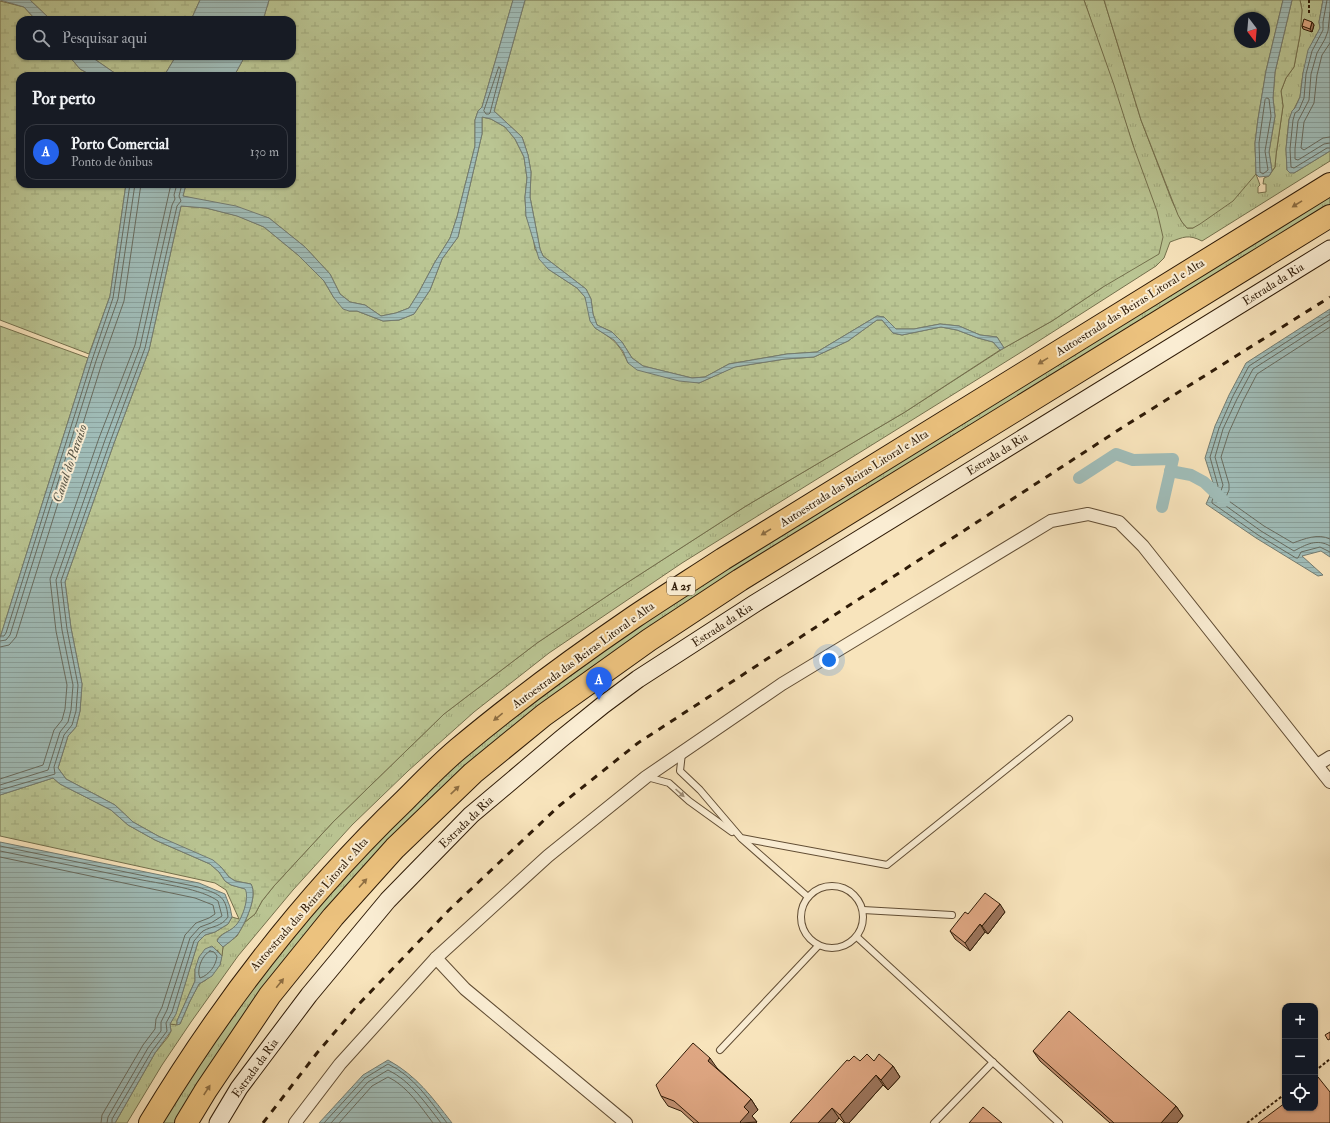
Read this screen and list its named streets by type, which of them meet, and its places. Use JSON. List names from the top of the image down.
{
  "streets": {
    "highway": ["Autoestrada das Beiras Litoral e Alta", "A 25"],
    "street": ["Estrada da Ria"]
  },
  "water": ["Canal do Paraíso"],
  "north": "bottom",
  "page": {
    "search": "Pesquisar aqui",
    "heading": "Por perto",
    "list": [
      {
        "mark": "A",
        "name": "Porto Comercial",
        "note": "Ponto de ônibus",
        "value": "130 m"
      }
    ],
    "pins": "A",
    "map_buttons": ["+", "−"]
  }
}
